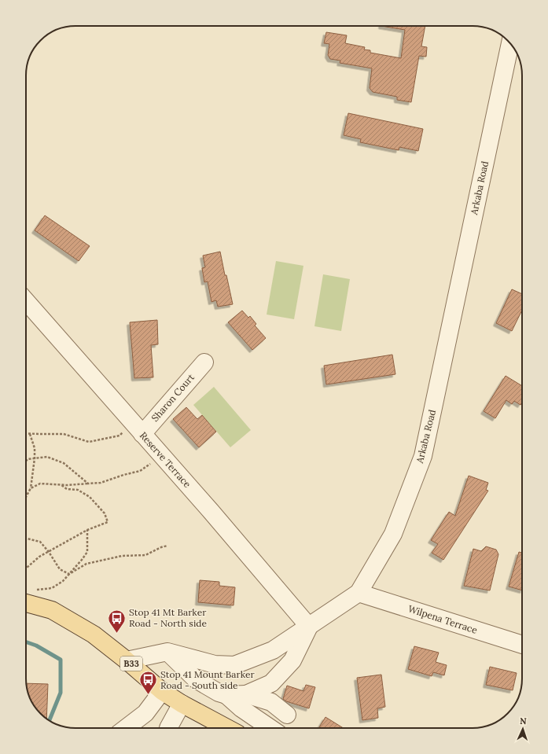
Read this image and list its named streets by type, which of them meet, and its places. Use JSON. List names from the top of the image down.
{
  "streets": {
    "main road": ["B33"],
    "street": [
      "Arkaba Road",
      "Sharon Court",
      "Reserve Terrace",
      "Wilpena Terrace"
    ]
  },
  "crossings": [
    ["Arkaba Road", "Reserve Terrace"],
    ["Arkaba Road", "Wilpena Terrace"],
    ["Arkaba Road", "B33"],
    ["Sharon Court", "Reserve Terrace"]
  ],
  "places": {
    "bus stop": ["Stop 41 Mt Barker Road - North side", "Stop 41 Mount Barker Road - South side"]
  },
  "north": "top"
}
